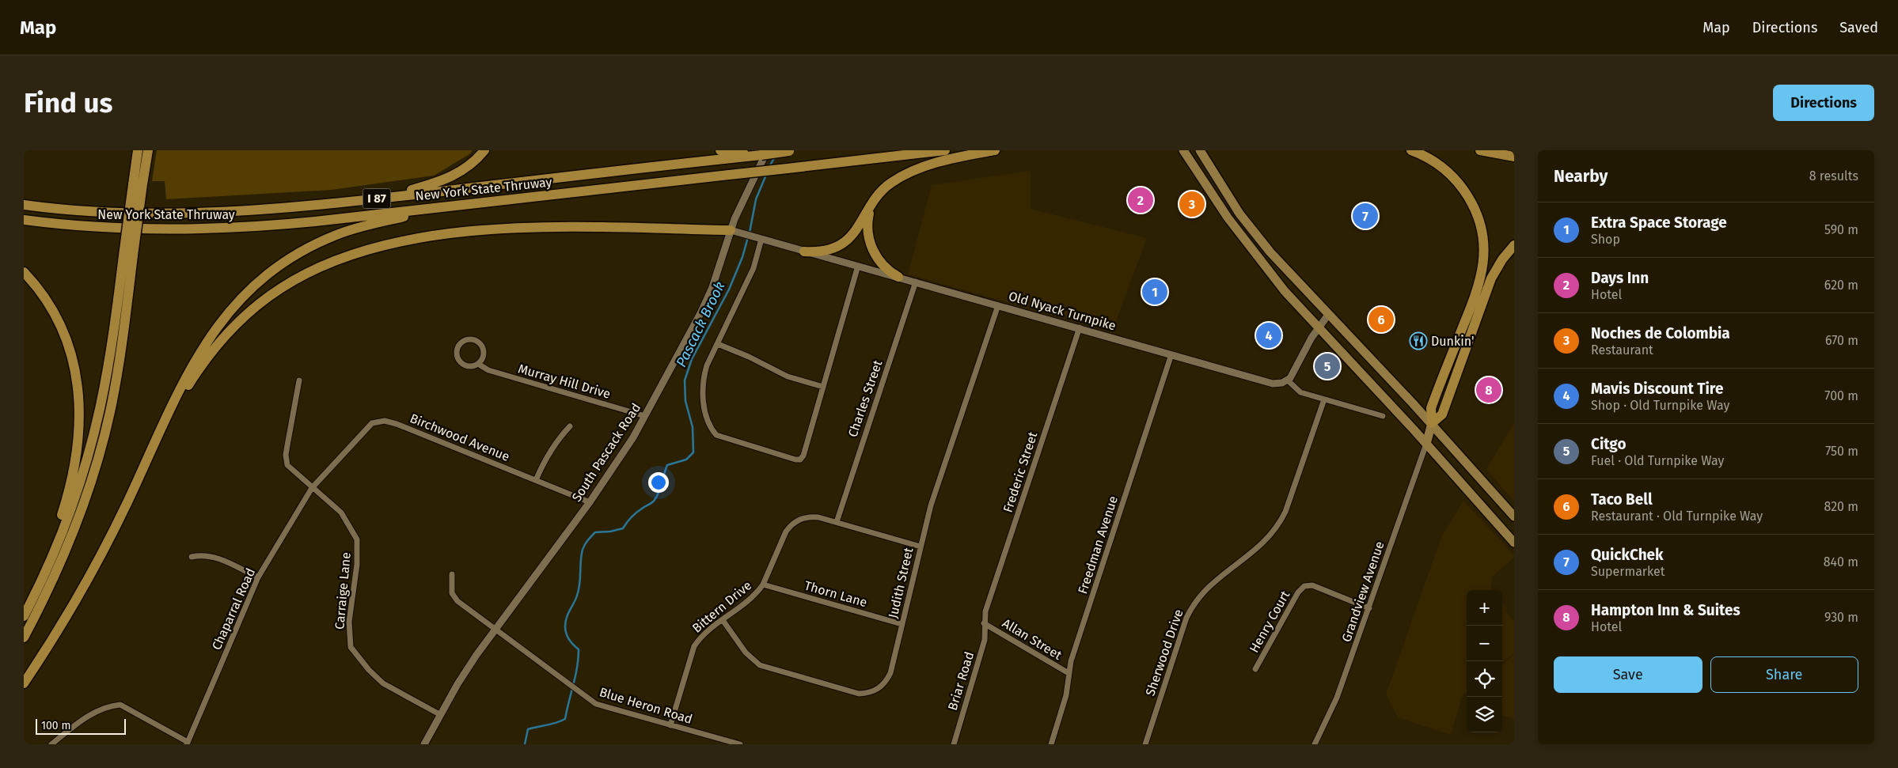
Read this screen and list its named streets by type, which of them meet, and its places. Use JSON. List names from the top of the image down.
{
  "streets": {
    "highway": ["New York State Thruway", "I 87"],
    "street": [
      "Old Nyack Turnpike",
      "Murray Hill Drive",
      "Charles Street",
      "Birchwood Avenue",
      "South Pascack Road",
      "Frederic Street",
      "Freedman Avenue",
      "Judith Street",
      "Carraige Lane",
      "Grandview Avenue",
      "Thorn Lane",
      "Bittern Drive",
      "Chaparral Road",
      "Henry Court",
      "Allan Street",
      "Sherwood Drive",
      "Briar Road",
      "Blue Heron Road"
    ]
  },
  "crossings": [
    ["New York State Thruway", "South Pascack Road"],
    ["Old Nyack Turnpike", "Charles Street"],
    ["Old Nyack Turnpike", "South Pascack Road"],
    ["Old Nyack Turnpike", "Frederic Street"],
    ["Old Nyack Turnpike", "Freedman Avenue"],
    ["Old Nyack Turnpike", "Judith Street"],
    ["Murray Hill Drive", "South Pascack Road"],
    ["Charles Street", "Bittern Drive"],
    ["Birchwood Avenue", "South Pascack Road"],
    ["Birchwood Avenue", "Carraige Lane"],
    ["Birchwood Avenue", "Chaparral Road"],
    ["South Pascack Road", "Carraige Lane"],
    ["South Pascack Road", "Blue Heron Road"],
    ["Frederic Street", "Allan Street"],
    ["Frederic Street", "Briar Road"],
    ["Freedman Avenue", "Allan Street"],
    ["Judith Street", "Thorn Lane"],
    ["Judith Street", "Bittern Drive"],
    ["Carraige Lane", "Chaparral Road"],
    ["Grandview Avenue", "Henry Court"],
    ["Thorn Lane", "Bittern Drive"],
    ["Bittern Drive", "Blue Heron Road"],
    ["Allan Street", "Briar Road"]
  ],
  "water": ["Pascack Brook"],
  "places": {
    "restaurant": ["Dunkin'"]
  },
  "scale_bar": "100 m",
  "page": {
    "header": "Map",
    "nav": ["Map", "Directions", "Saved"],
    "buttons": [
      "Directions",
      ["Save", "Share"]
    ],
    "title": "Find us",
    "heading": ["Nearby", "8 results"],
    "pins": [
      "2",
      "3",
      "7",
      "1",
      "6",
      "4",
      "5",
      "8"
    ],
    "list": [
      {
        "mark": "1",
        "name": "Extra Space Storage",
        "note": "Shop",
        "value": "590 m"
      },
      {
        "mark": "2",
        "name": "Days Inn",
        "note": "Hotel",
        "value": "620 m"
      },
      {
        "mark": "3",
        "name": "Noches de Colombia",
        "note": "Restaurant",
        "value": "670 m"
      },
      {
        "mark": "4",
        "name": "Mavis Discount Tire",
        "note": "Shop · Old Turnpike Way",
        "value": "700 m"
      },
      {
        "mark": "5",
        "name": "Citgo",
        "note": "Fuel · Old Turnpike Way",
        "value": "750 m"
      },
      {
        "mark": "6",
        "name": "Taco Bell",
        "note": "Restaurant · Old Turnpike Way",
        "value": "820 m"
      },
      {
        "mark": "7",
        "name": "QuickChek",
        "note": "Supermarket",
        "value": "840 m"
      },
      {
        "mark": "8",
        "name": "Hampton Inn & Suites",
        "note": "Hotel",
        "value": "930 m"
      }
    ],
    "map_buttons": ["+", "−"],
    "scale": "100 m"
  }
}
